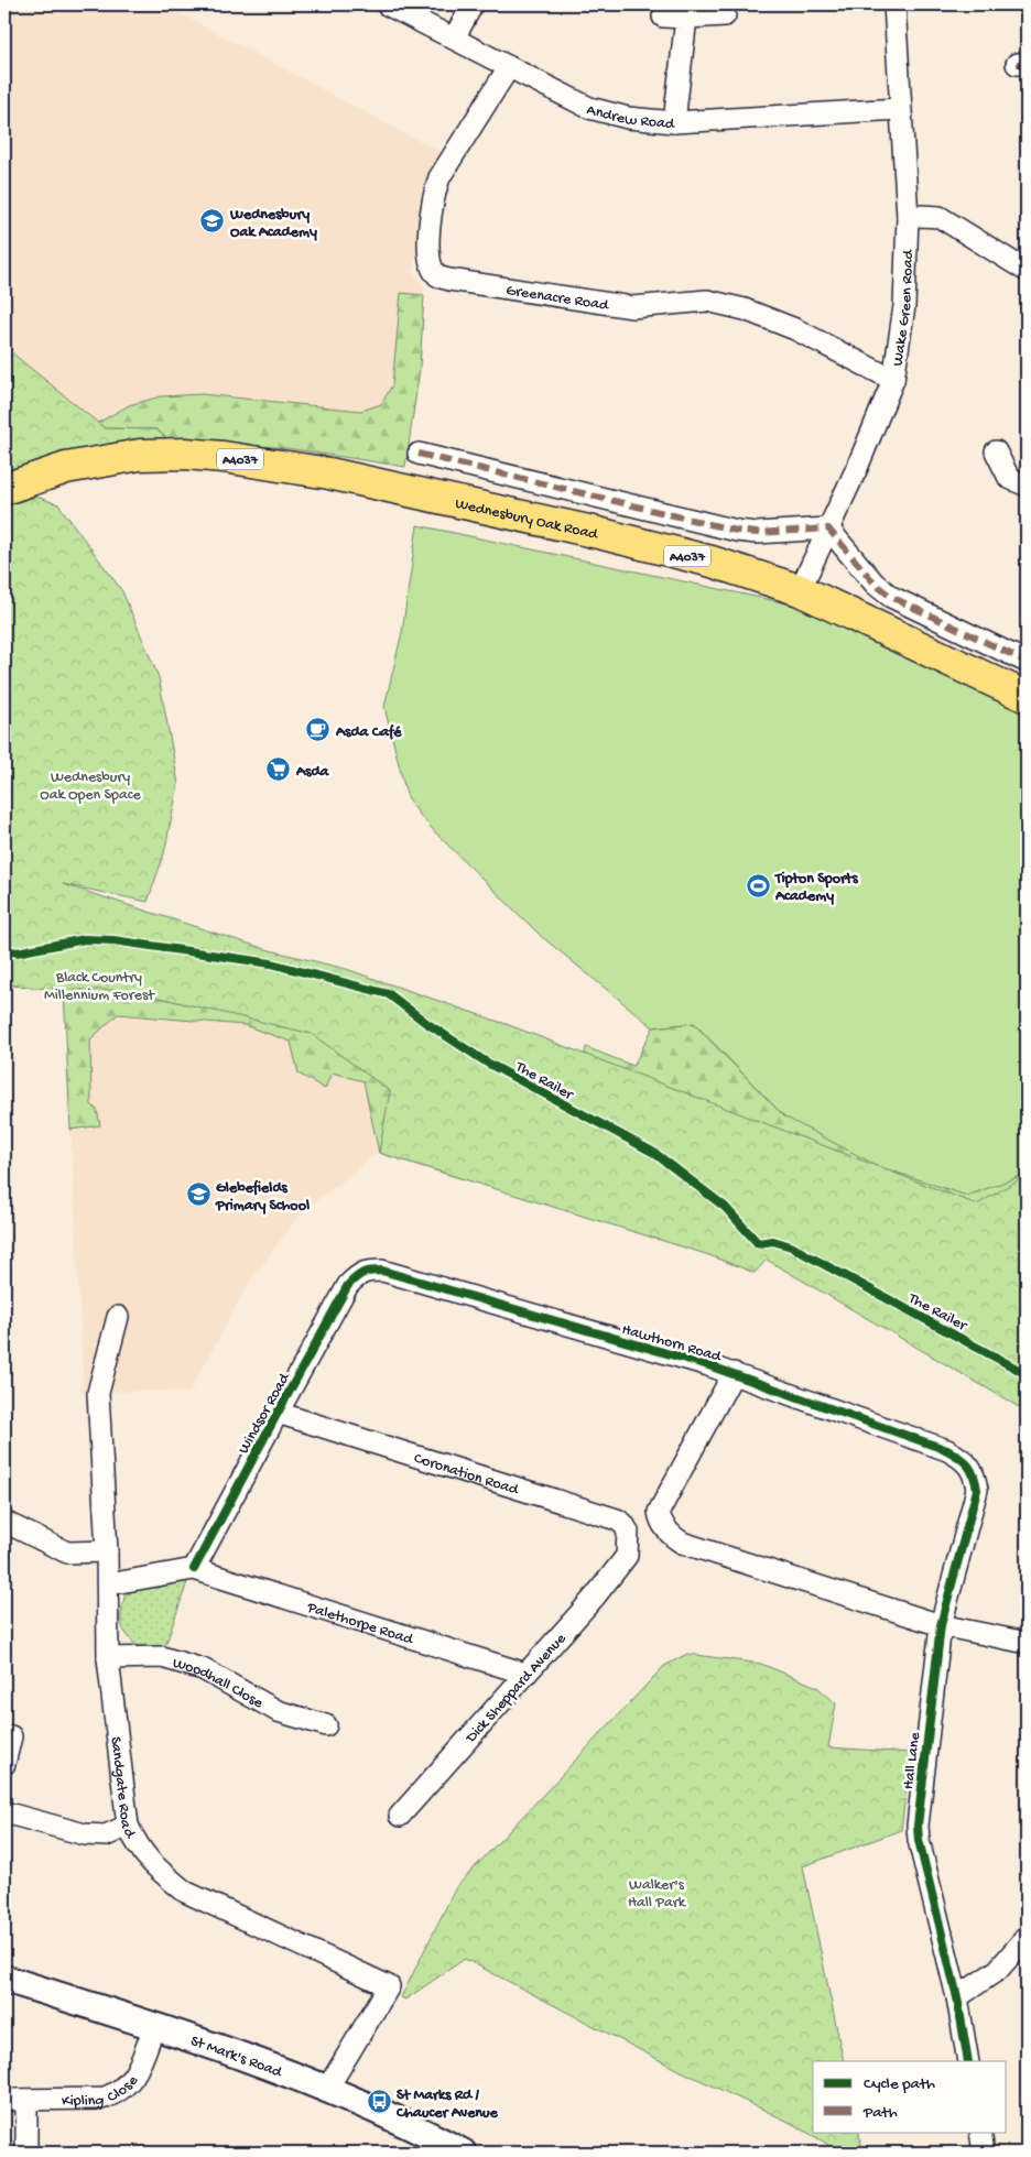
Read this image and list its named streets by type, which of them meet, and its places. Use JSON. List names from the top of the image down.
{
  "streets": {
    "main road": ["A4037", "Wednesbury Oak Road"],
    "street": [
      "Andrew Road",
      "Greenacre Road",
      "Wake Green Road",
      "Hawthorn Road",
      "Windsor Road",
      "Coronation Road",
      "Palethorpe Road",
      "Woodhall Close",
      "Dick Sheppard Avenue",
      "Hall Lane",
      "Sandgate Road",
      "St Mark's Road",
      "Kipling Close"
    ],
    "cycle path": ["The Railer"]
  },
  "crossings": [
    ["Andrew Road", "Greenacre Road"],
    ["Andrew Road", "Wake Green Road"],
    ["Greenacre Road", "Wake Green Road"],
    ["Wake Green Road", "Wednesbury Oak Road"],
    ["Hawthorn Road", "Windsor Road"],
    ["Hawthorn Road", "Hall Lane"],
    ["Windsor Road", "Coronation Road"],
    ["Windsor Road", "Palethorpe Road"],
    ["Coronation Road", "Dick Sheppard Avenue"],
    ["Palethorpe Road", "Dick Sheppard Avenue"],
    ["Woodhall Close", "Sandgate Road"],
    ["Sandgate Road", "St Mark's Road"],
    ["St Mark's Road", "Kipling Close"]
  ],
  "parks": ["Wednesbury Oak Open Space", "Black Country Millennium Forest", "Walker's Hall Park"],
  "places": {
    "school or university": ["Wednesbury Oak Academy", "Glebefields Primary School"],
    "cafe": ["Asda Café"],
    "supermarket": ["Asda"],
    "sports": ["Tipton Sports Academy"],
    "bus stop": ["St Marks Rd / Chaucer Avenue"]
  },
  "legend": ["Cycle path", "Path"]
}
